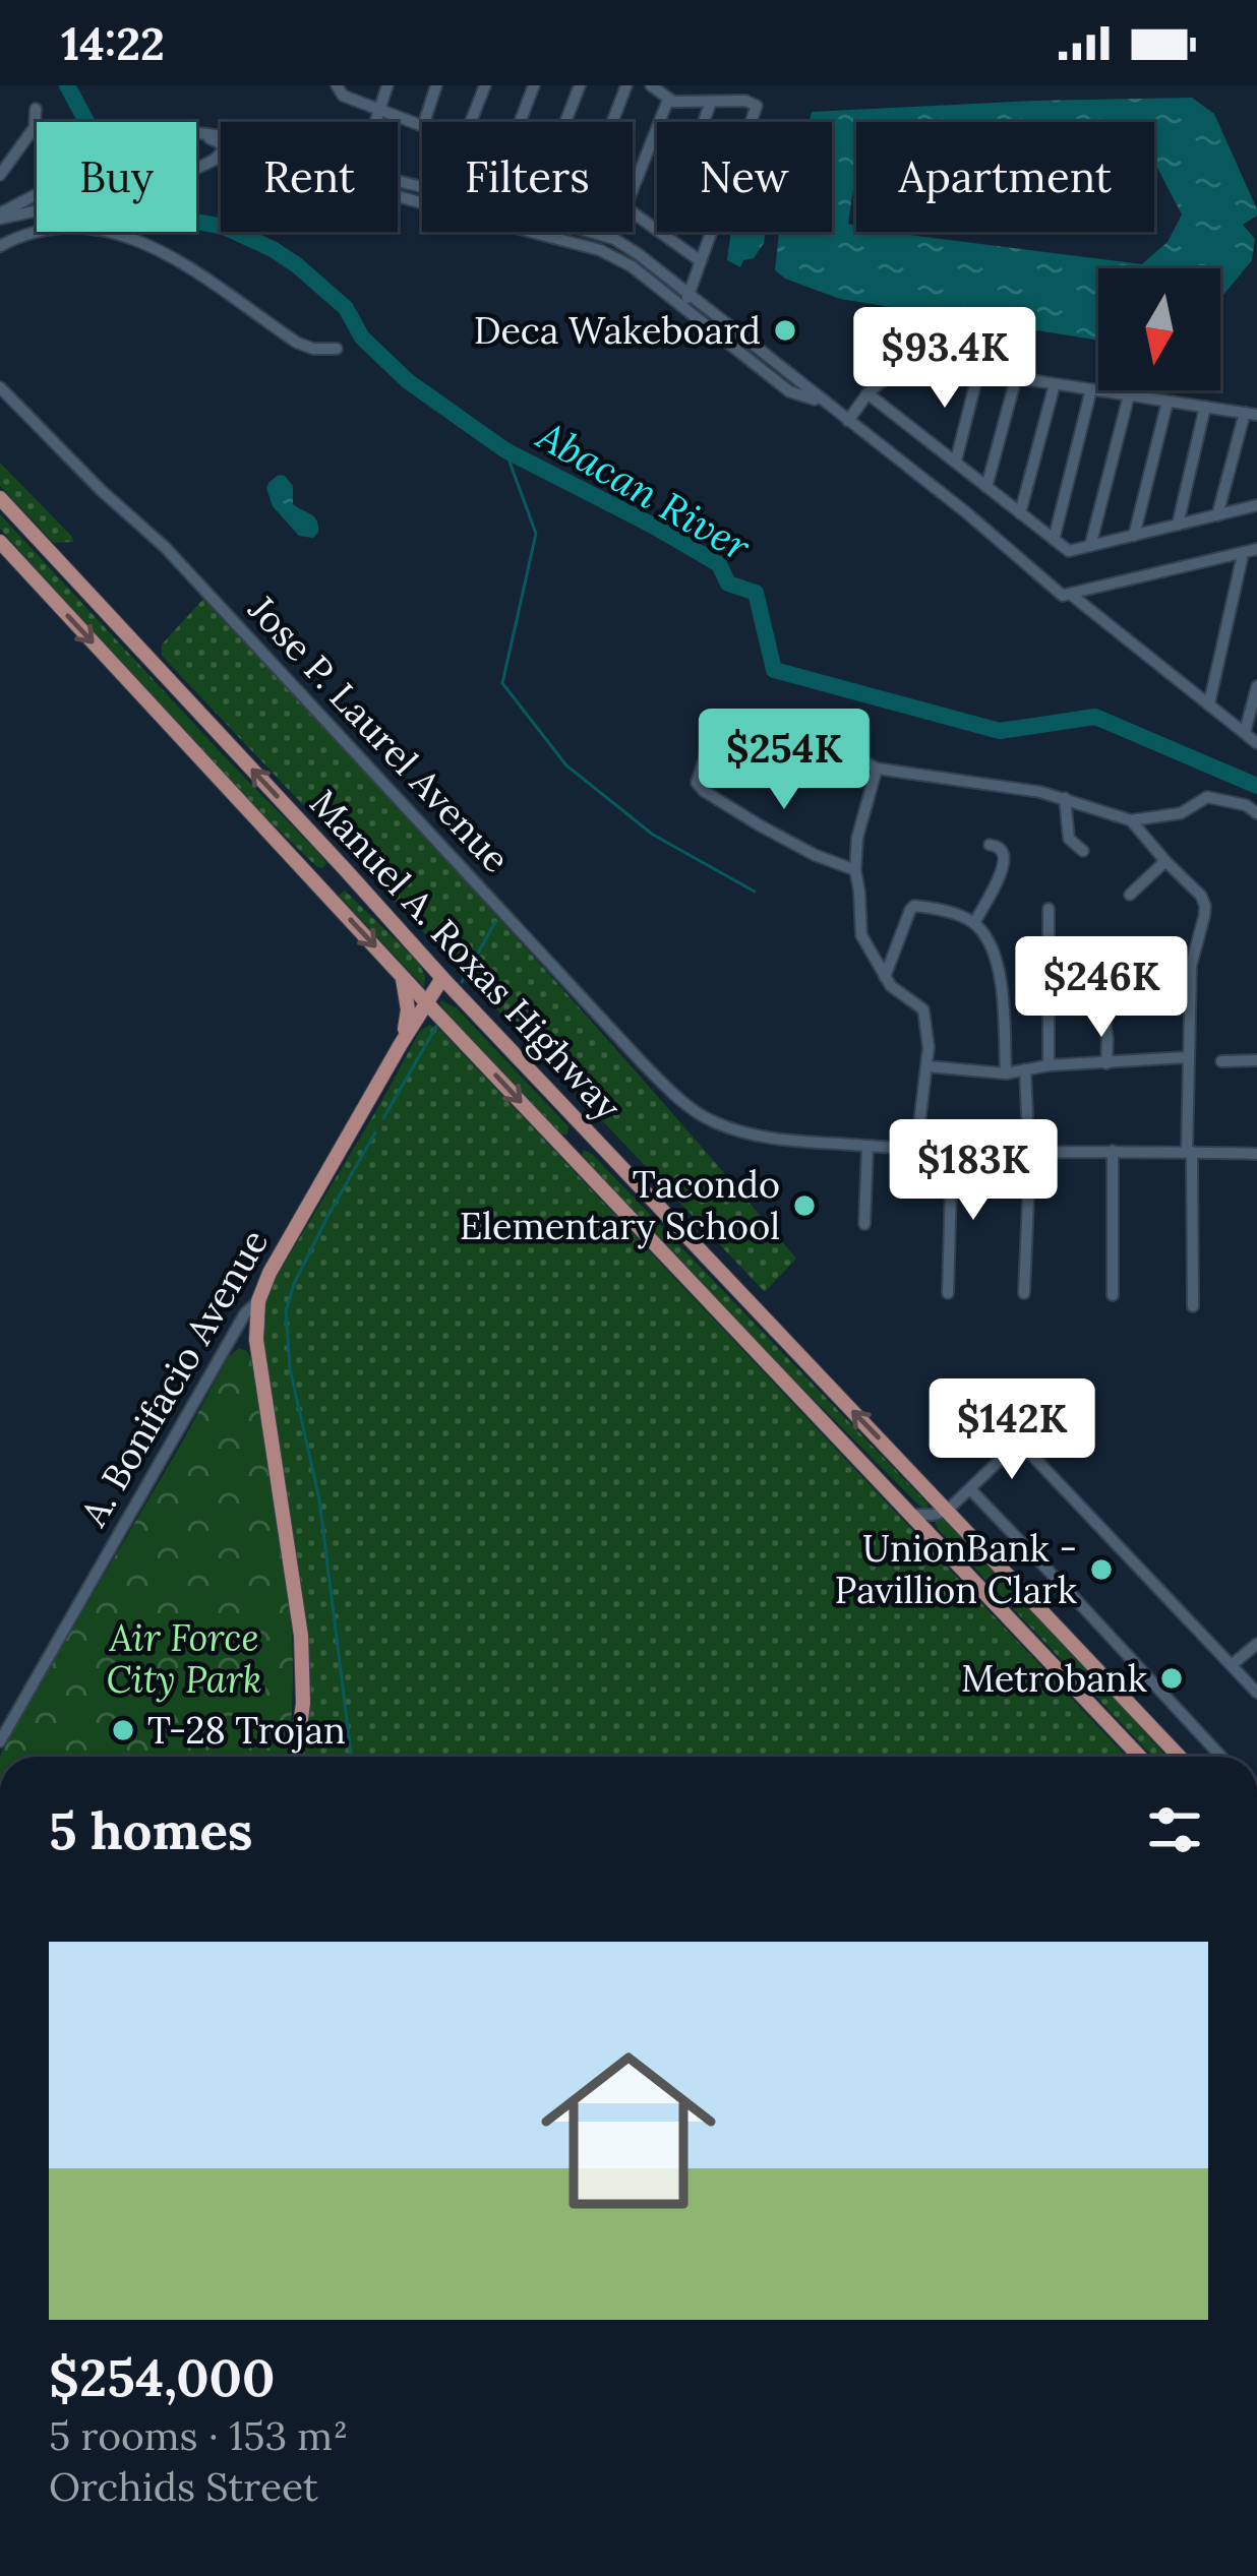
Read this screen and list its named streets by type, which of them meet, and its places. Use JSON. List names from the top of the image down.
{
  "streets": {
    "main road": ["Manuel A. Roxas Highway", "A. Bonifacio Avenue"],
    "street": ["Jose P. Laurel Avenue"]
  },
  "crossings": [
    ["Manuel A. Roxas Highway", "A. Bonifacio Avenue"]
  ],
  "water": ["Abacan River"],
  "parks": ["Air Force City Park"],
  "places": [
    "Deca Wakeboard",
    "Tacondo Elementary School",
    "UnionBank - Pavillion Clark",
    "Metrobank",
    "T-28 Trojan"
  ],
  "north": "bottom",
  "page": {
    "status": "14:22",
    "chip": [
      "Buy",
      "Rent",
      "Filters",
      "New",
      "Apartment"
    ],
    "price": [
      "$93.4K",
      "$254K",
      "$246K",
      "$183K",
      "$142K"
    ],
    "heading": "5 homes",
    "list": [
      {
        "name": "$254,000",
        "note": "5 rooms · 153 m² · Orchids Street"
      }
    ]
  }
}
